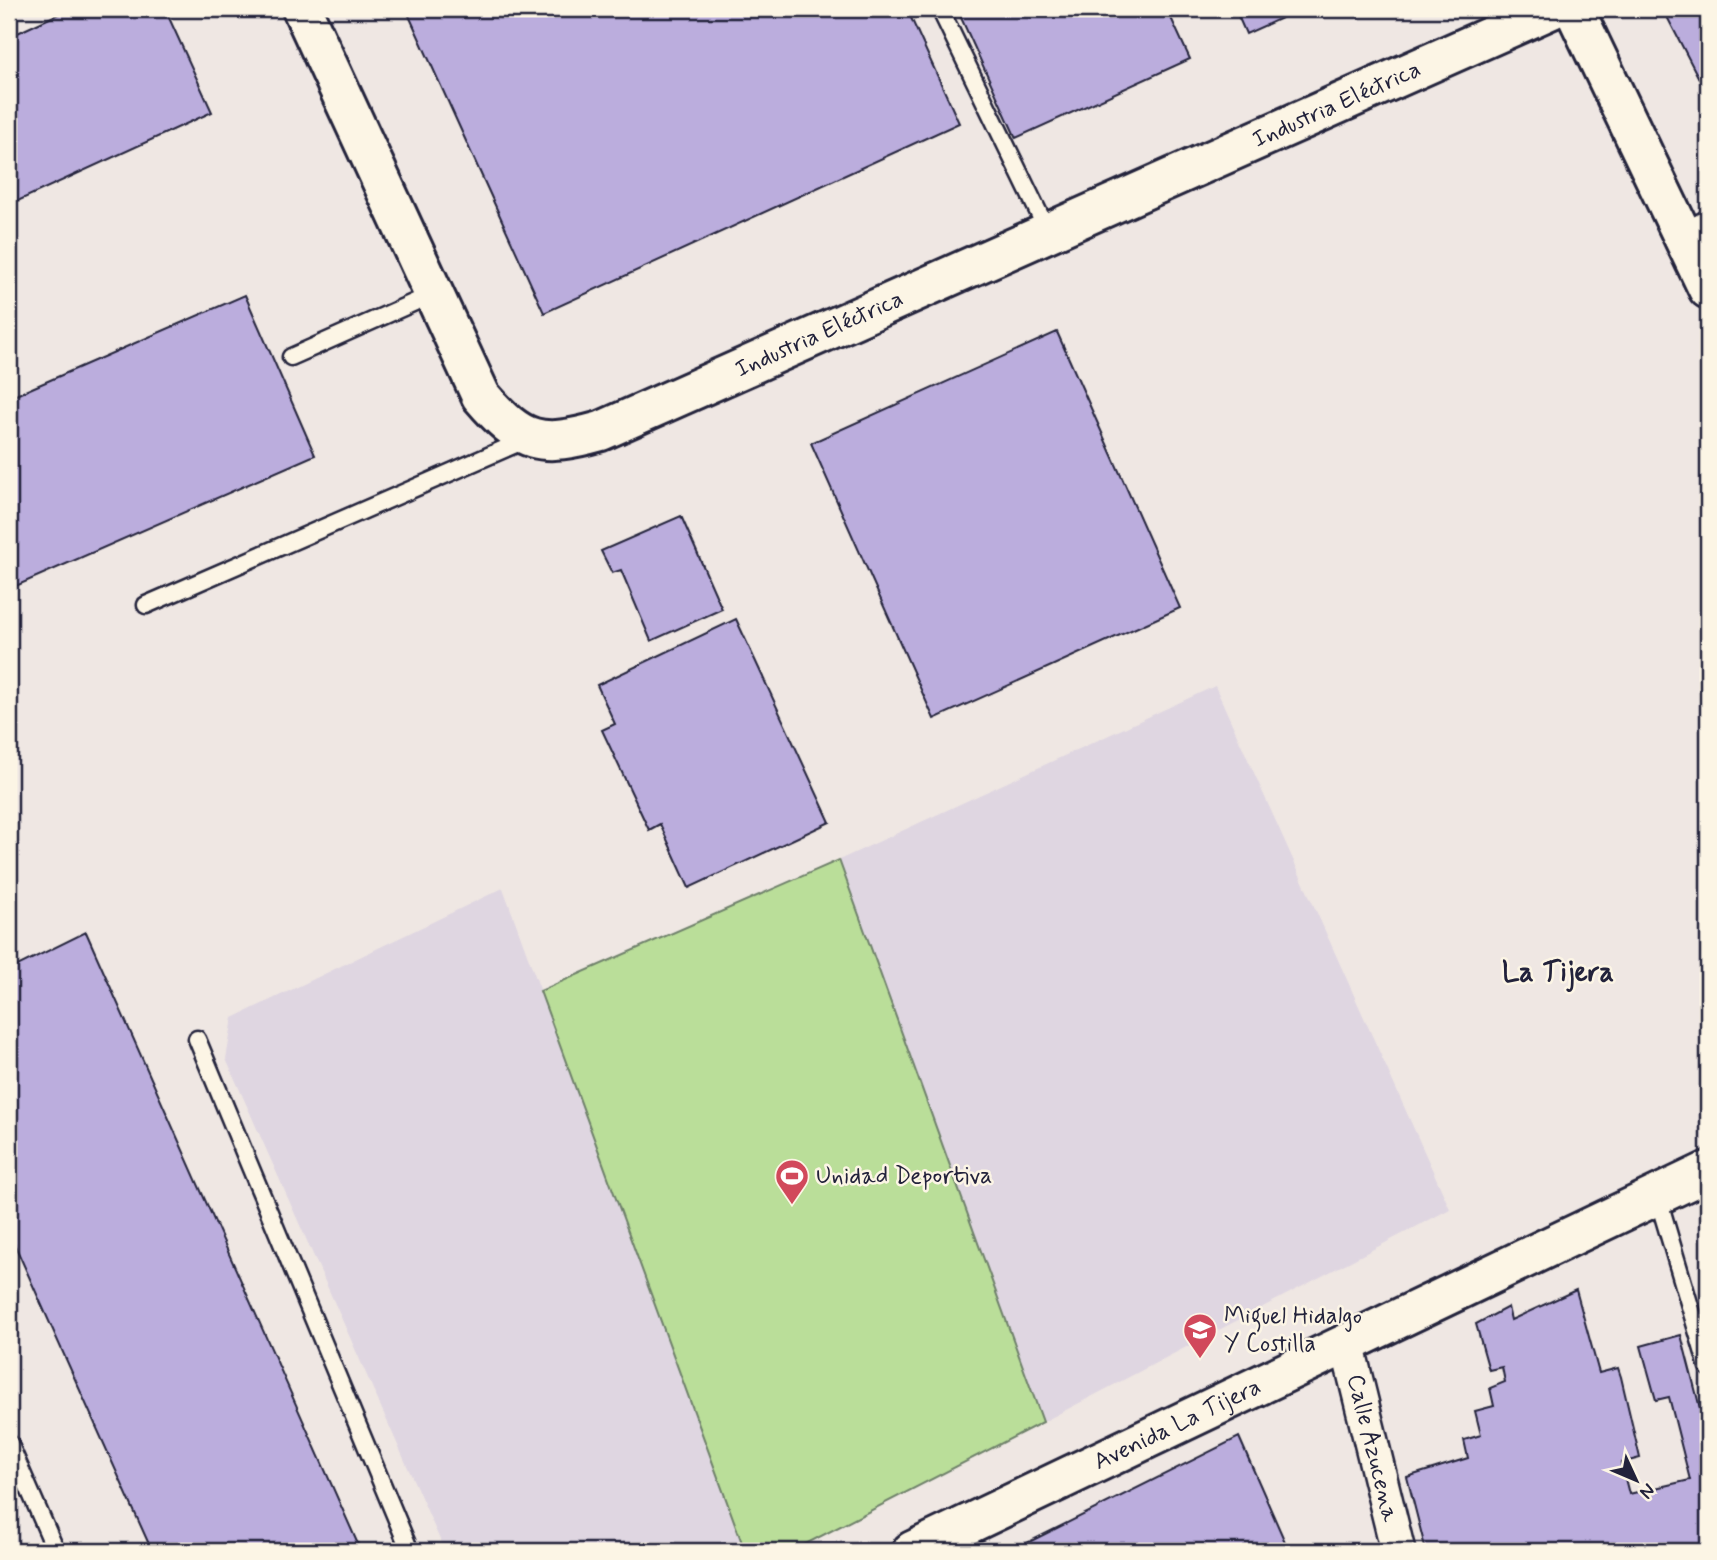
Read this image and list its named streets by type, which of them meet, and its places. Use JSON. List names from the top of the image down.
{
  "streets": {
    "street": ["Industria Eléctrica", "Avenida La Tijera", "Calle Azucena"]
  },
  "crossings": [
    ["Avenida La Tijera", "Calle Azucena"]
  ],
  "districts": ["La Tijera"],
  "places": {
    "sports": ["Unidad Deportiva"],
    "school or university": ["Miguel Hidalgo Y Costilla"]
  },
  "north": "bottom right"
}
